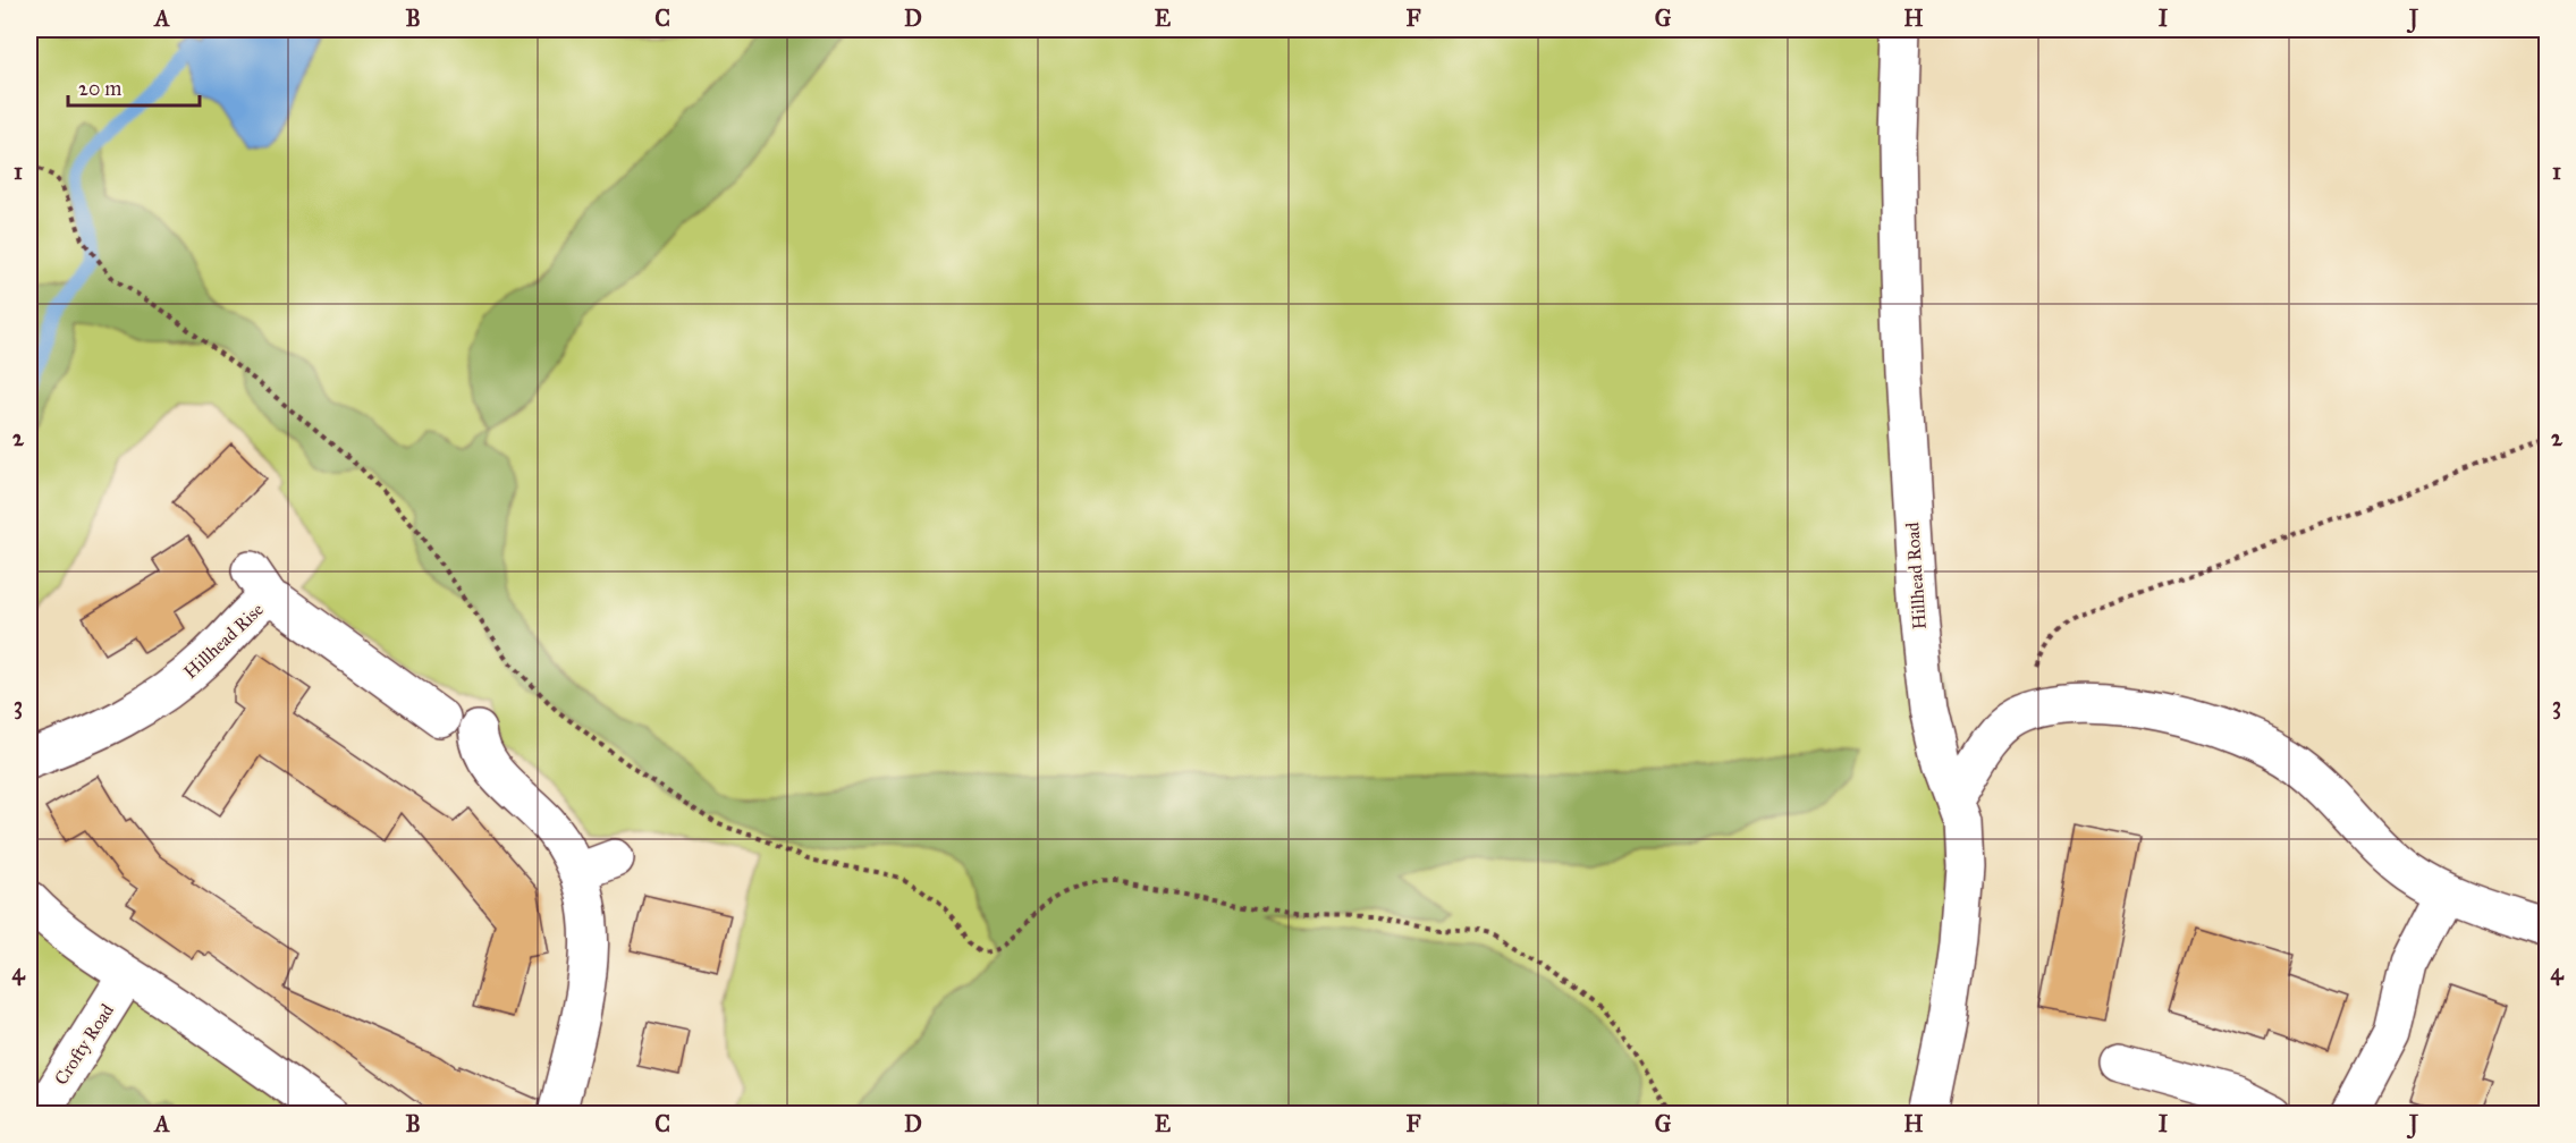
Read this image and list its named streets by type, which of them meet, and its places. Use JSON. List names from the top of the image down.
{
  "streets": {
    "street": ["Hillhead Road", "Hillhead Rise", "Crofty Road"]
  },
  "scale_bar": "20 m",
  "grid": {
    "columns": [
      "A",
      "B",
      "C",
      "D",
      "E",
      "F",
      "G",
      "H",
      "I",
      "J"
    ],
    "rows": [
      "1",
      "2",
      "3",
      "4"
    ]
  }
}
